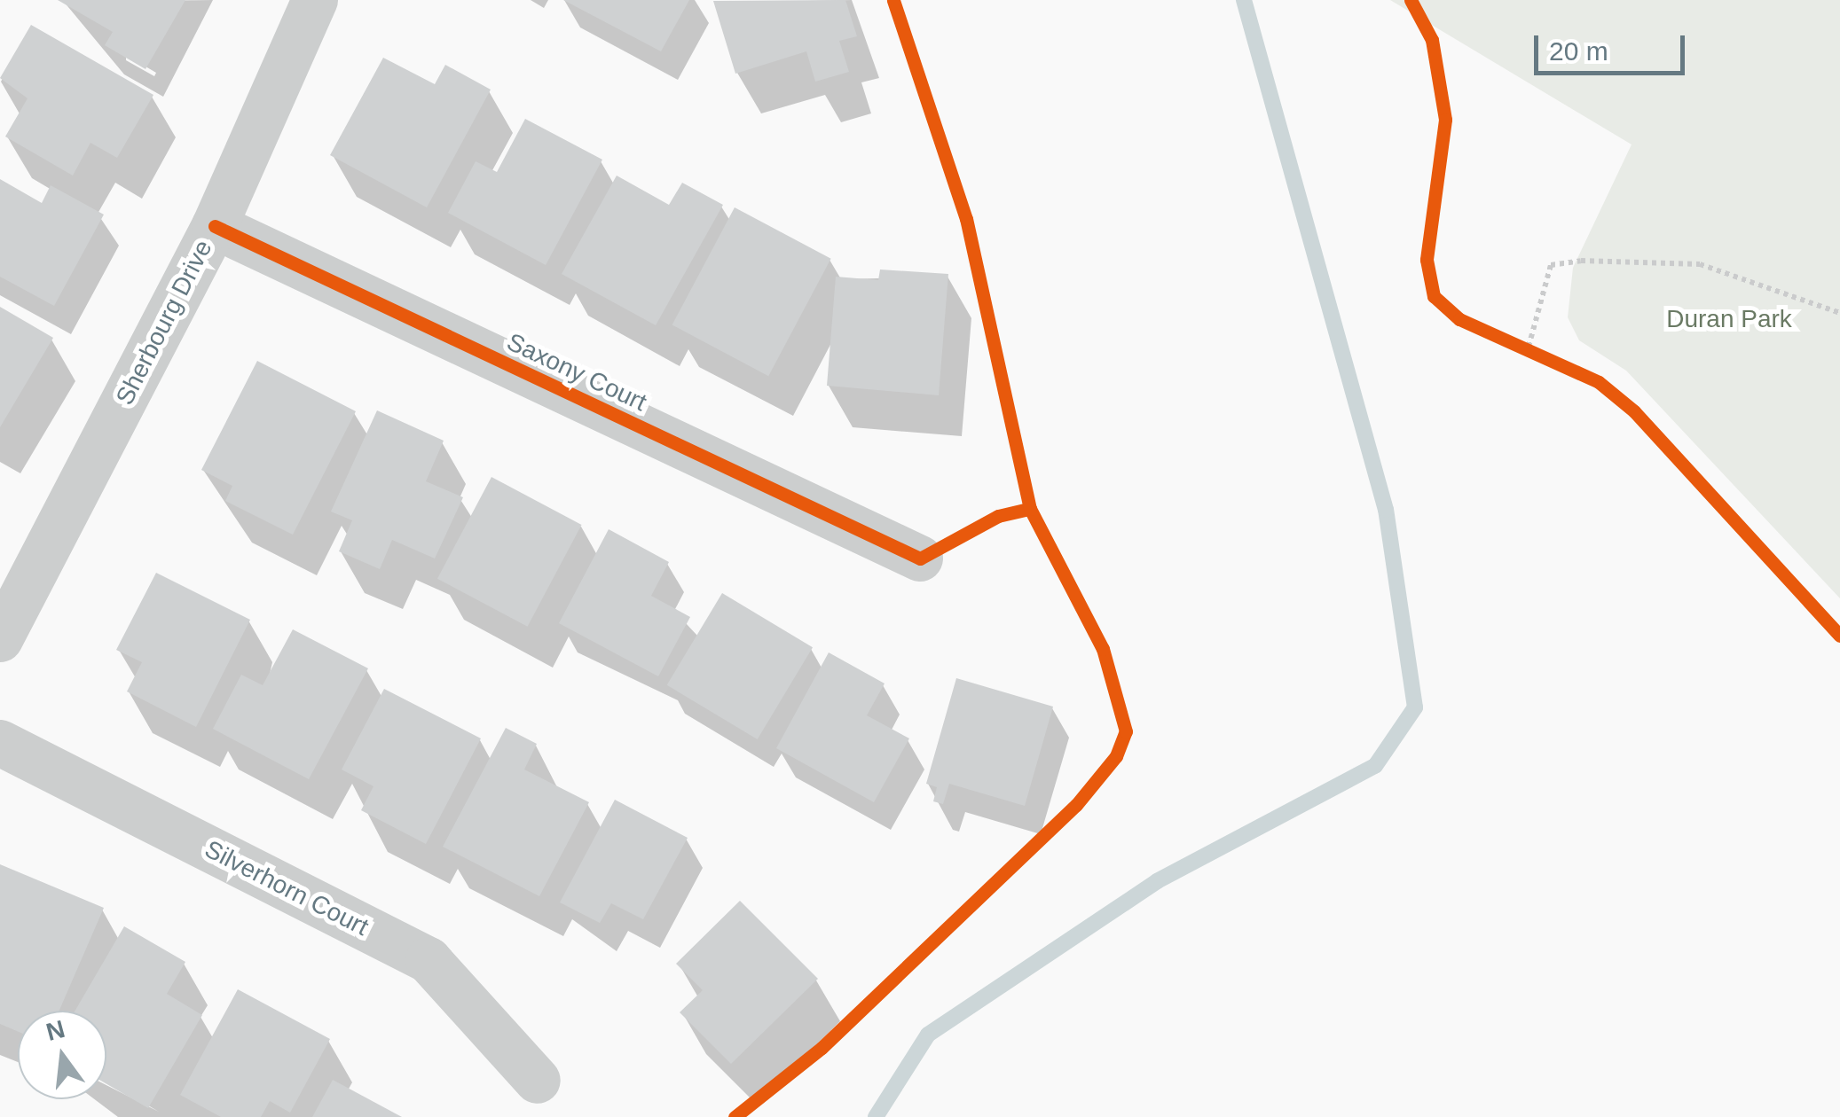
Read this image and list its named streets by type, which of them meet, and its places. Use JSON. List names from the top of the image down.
{
  "streets": {
    "street": ["Sherbourg Drive", "Saxony Court", "Silverhorn Court"]
  },
  "crossings": [
    ["Sherbourg Drive", "Saxony Court"]
  ],
  "parks": ["Duran Park"],
  "scale_bar": "20 m",
  "north": "top"
}
